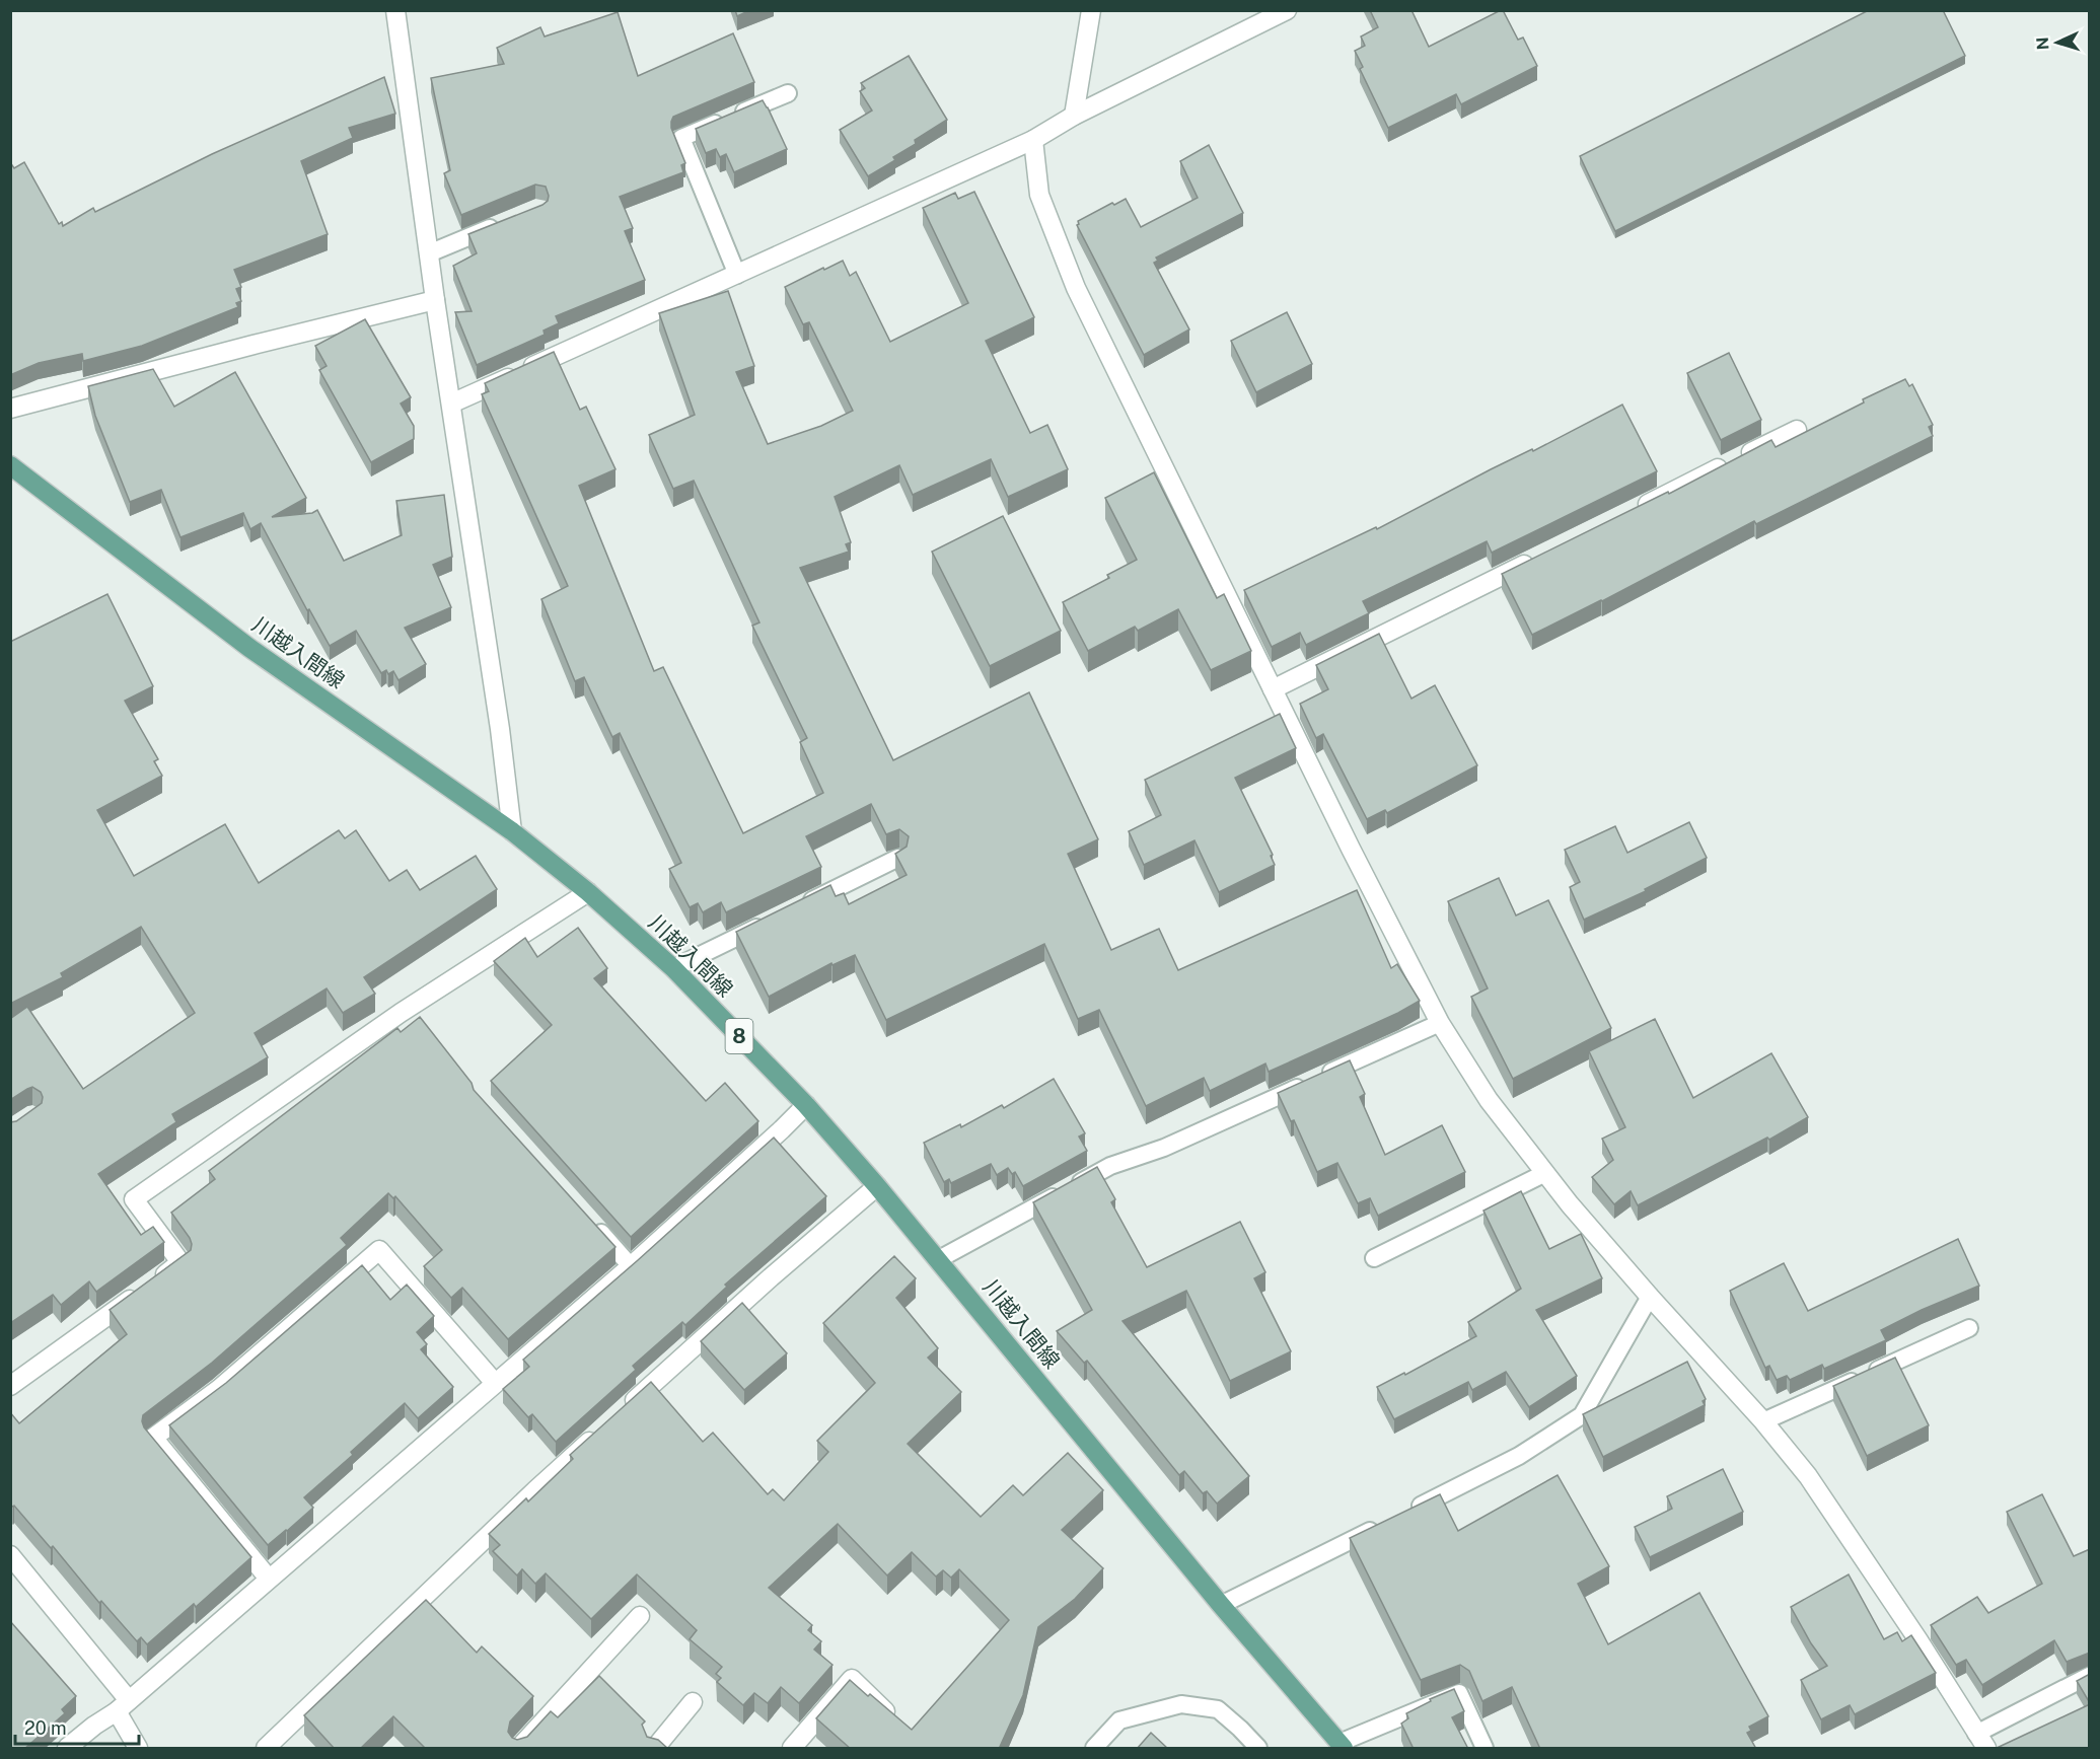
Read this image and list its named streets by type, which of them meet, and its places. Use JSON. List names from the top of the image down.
{
  "streets": {
    "main road": ["川越入間線", "8"]
  },
  "scale_bar": "20 m",
  "north": "left"
}
